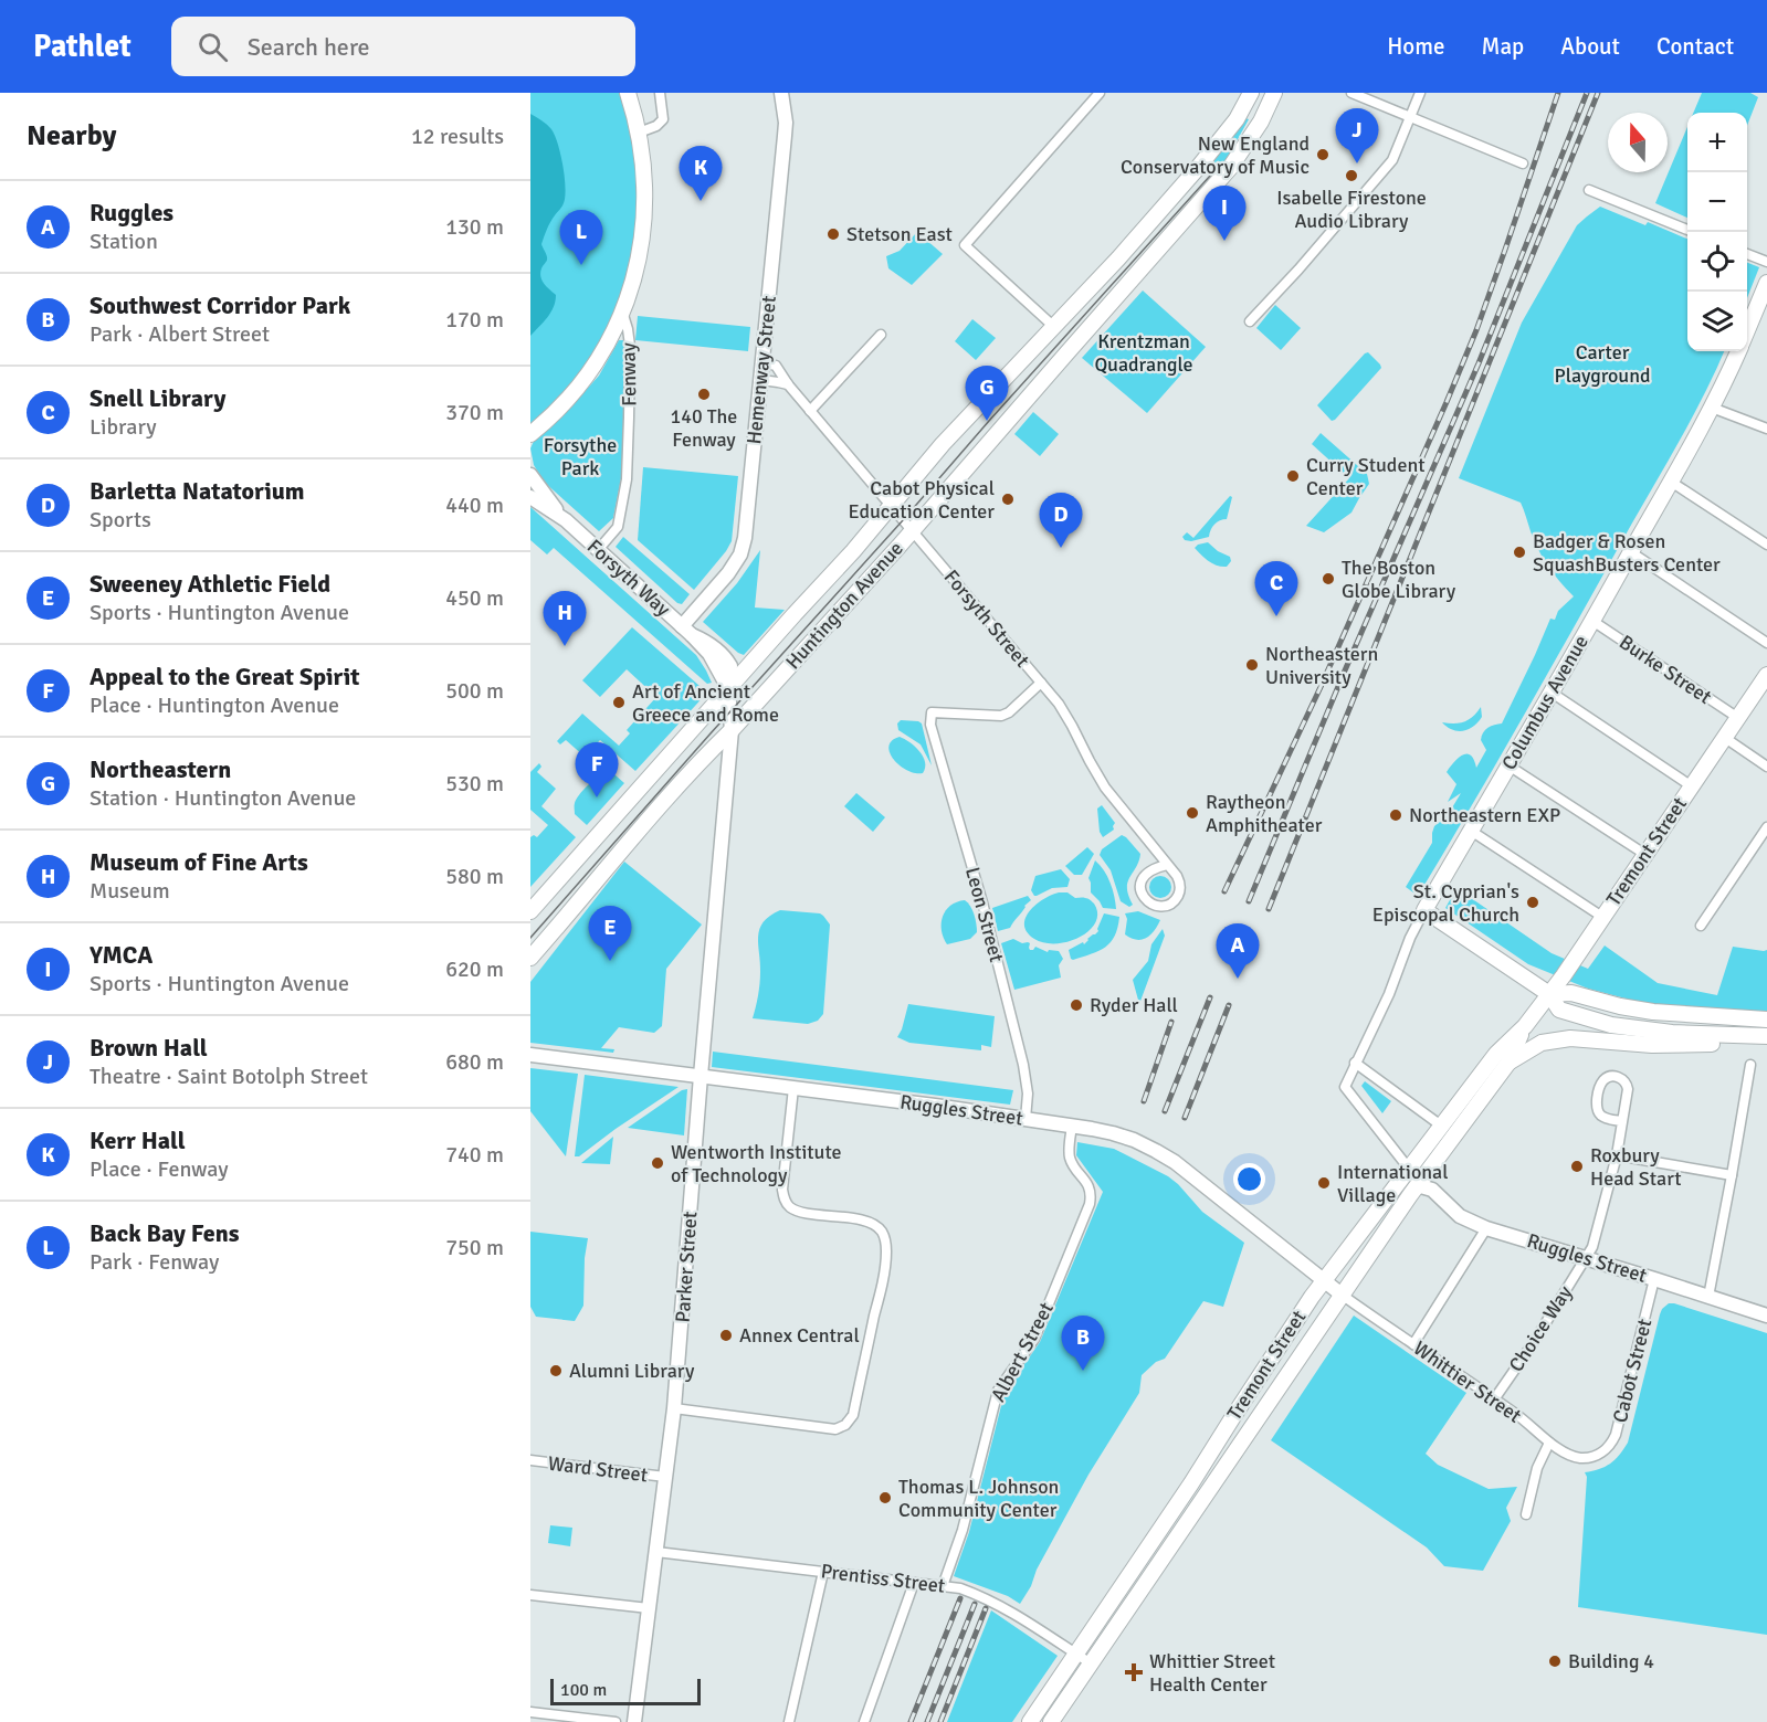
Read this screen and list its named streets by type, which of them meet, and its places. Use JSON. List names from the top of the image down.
{
  "streets": {
    "main road": [
      "Hemenway Street",
      "Fenway",
      "Forsyth Way",
      "Huntington Avenue",
      "Columbus Avenue",
      "Tremont Street",
      "Ruggles Street",
      "Parker Street"
    ],
    "street": [
      "Forsyth Street",
      "Burke Street",
      "Leon Street",
      "Choice Way",
      "Albert Street",
      "Cabot Street",
      "Whittier Street",
      "Ward Street",
      "Prentiss Street"
    ]
  },
  "crossings": [
    ["Hemenway Street", "Forsyth Way"],
    ["Hemenway Street", "Forsyth Street"],
    ["Fenway", "Forsyth Way"],
    ["Forsyth Way", "Huntington Avenue"],
    ["Forsyth Way", "Parker Street"],
    ["Huntington Avenue", "Forsyth Street"],
    ["Huntington Avenue", "Parker Street"],
    ["Forsyth Street", "Leon Street"],
    ["Burke Street", "Columbus Avenue"],
    ["Burke Street", "Tremont Street"],
    ["Columbus Avenue", "Tremont Street"],
    ["Tremont Street", "Ruggles Street"],
    ["Tremont Street", "Whittier Street"],
    ["Tremont Street", "Prentiss Street"],
    ["Leon Street", "Ruggles Street"],
    ["Ruggles Street", "Parker Street"],
    ["Ruggles Street", "Choice Way"],
    ["Ruggles Street", "Albert Street"],
    ["Ruggles Street", "Cabot Street"],
    ["Ruggles Street", "Whittier Street"],
    ["Parker Street", "Ward Street"],
    ["Parker Street", "Prentiss Street"],
    ["Choice Way", "Whittier Street"],
    ["Albert Street", "Prentiss Street"],
    ["Cabot Street", "Whittier Street"]
  ],
  "parks": ["Krentzman Quadrangle", "Carter Playground", "Forsythe Park"],
  "places": {
    "other": [
      "New England Conservatory of Music",
      "Isabelle Firestone Audio Library",
      "Stetson East",
      "140 The Fenway",
      "Curry Student Center",
      "Cabot Physical Education Center",
      "Badger & Rosen SquashBusters Center",
      "The Boston Globe Library",
      "Northeastern University",
      "Art of Ancient Greece and Rome",
      "Raytheon Amphitheater",
      "Northeastern EXP",
      "St. Cyprian's Episcopal Church",
      "Ryder Hall",
      "Wentworth Institute of Technology",
      "Roxbury Head Start",
      "International Village",
      "Annex Central",
      "Alumni Library",
      "Thomas L. Johnson Community Center",
      "Building 4"
    ],
    "health": ["Whittier Street Health Center"]
  },
  "scale_bar": "100 m",
  "north": "top",
  "page": {
    "header": "Pathlet",
    "search": "Search here",
    "nav": [
      "Home",
      "Map",
      "About",
      "Contact"
    ],
    "heading": ["Nearby", "12 results"],
    "pins": [
      "J",
      "K",
      "I",
      "L",
      "G",
      "D",
      "C",
      "H",
      "F",
      "E",
      "A",
      "B"
    ],
    "map_buttons": ["+", "−"],
    "list": [
      {
        "mark": "A",
        "name": "Ruggles",
        "note": "Station",
        "value": "130 m"
      },
      {
        "mark": "B",
        "name": "Southwest Corridor Park",
        "note": "Park · Albert Street",
        "value": "170 m"
      },
      {
        "mark": "C",
        "name": "Snell Library",
        "note": "Library",
        "value": "370 m"
      },
      {
        "mark": "D",
        "name": "Barletta Natatorium",
        "note": "Sports",
        "value": "440 m"
      },
      {
        "mark": "E",
        "name": "Sweeney Athletic Field",
        "note": "Sports · Huntington Avenue",
        "value": "450 m"
      },
      {
        "mark": "F",
        "name": "Appeal to the Great Spirit",
        "note": "Place · Huntington Avenue",
        "value": "500 m"
      },
      {
        "mark": "G",
        "name": "Northeastern",
        "note": "Station · Huntington Avenue",
        "value": "530 m"
      },
      {
        "mark": "H",
        "name": "Museum of Fine Arts",
        "note": "Museum",
        "value": "580 m"
      },
      {
        "mark": "I",
        "name": "YMCA",
        "note": "Sports · Huntington Avenue",
        "value": "620 m"
      },
      {
        "mark": "J",
        "name": "Brown Hall",
        "note": "Theatre · Saint Botolph Street",
        "value": "680 m"
      },
      {
        "mark": "K",
        "name": "Kerr Hall",
        "note": "Place · Fenway",
        "value": "740 m"
      },
      {
        "mark": "L",
        "name": "Back Bay Fens",
        "note": "Park · Fenway",
        "value": "750 m"
      }
    ],
    "scale": "100 m"
  }
}
